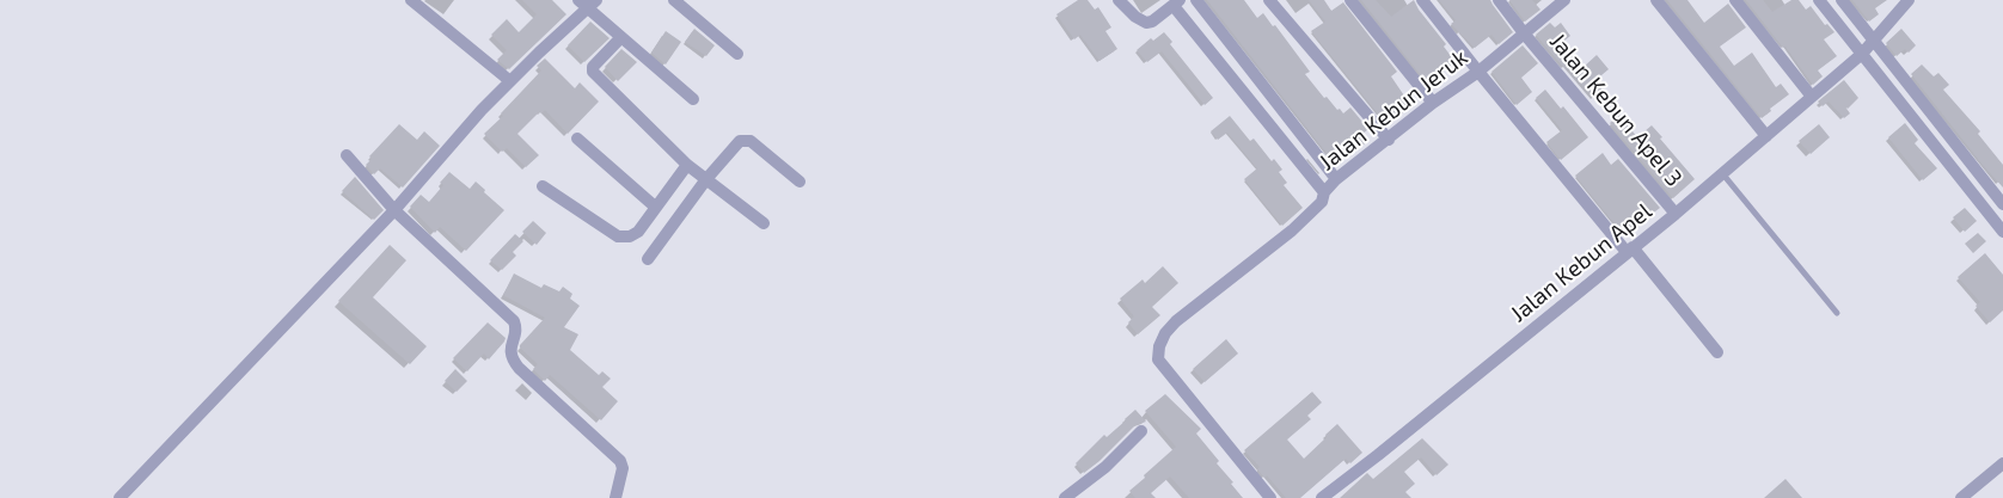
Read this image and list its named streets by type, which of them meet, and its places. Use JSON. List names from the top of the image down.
{
  "streets": {
    "street": ["Jalan Kebun Jeruk", "Jalan Kebun Apel 3", "Jalan Kebun Apel"]
  },
  "crossings": [
    ["Jalan Kebun Jeruk", "Jalan Kebun Apel 3"],
    ["Jalan Kebun Apel 3", "Jalan Kebun Apel"]
  ]
}
